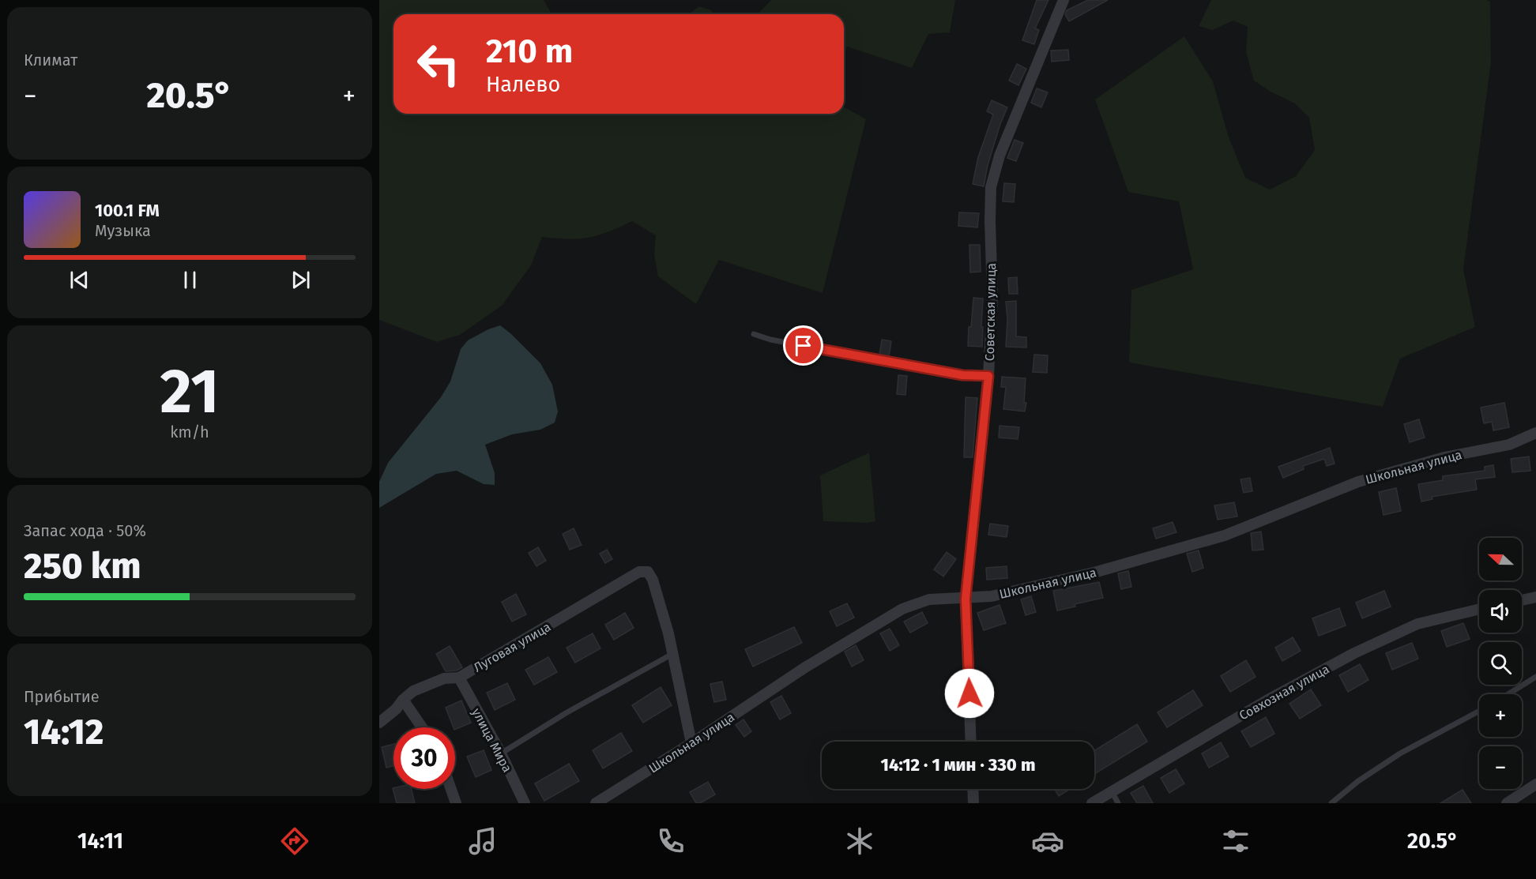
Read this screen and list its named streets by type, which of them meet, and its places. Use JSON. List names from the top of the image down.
{
  "streets": {
    "street": [
      "Советская улица",
      "Школьная улица",
      "Луговая улица",
      "Совхозная улица",
      "улица Мира"
    ]
  },
  "crossings": [
    ["Советская улица", "Школьная улица"],
    ["Луговая улица", "улица Мира"]
  ],
  "north": "left",
  "page": {
    "tile": [
      "Климат",
      ["21", "km/h"],
      ["Запас хода · 50%", "250 km"],
      ["Прибытие", "14:12"]
    ],
    "turn": ["210 m", "Налево"],
    "heat": ["−", "20.5°", "+"],
    "song": ["100.1 FM", "Музыка"],
    "map_buttons": ["+", "−"],
    "limit": "30",
    "trip": "14:12 · 1 мин · 330 m",
    "tabs": ["14:11", "20.5°"]
  }
}
